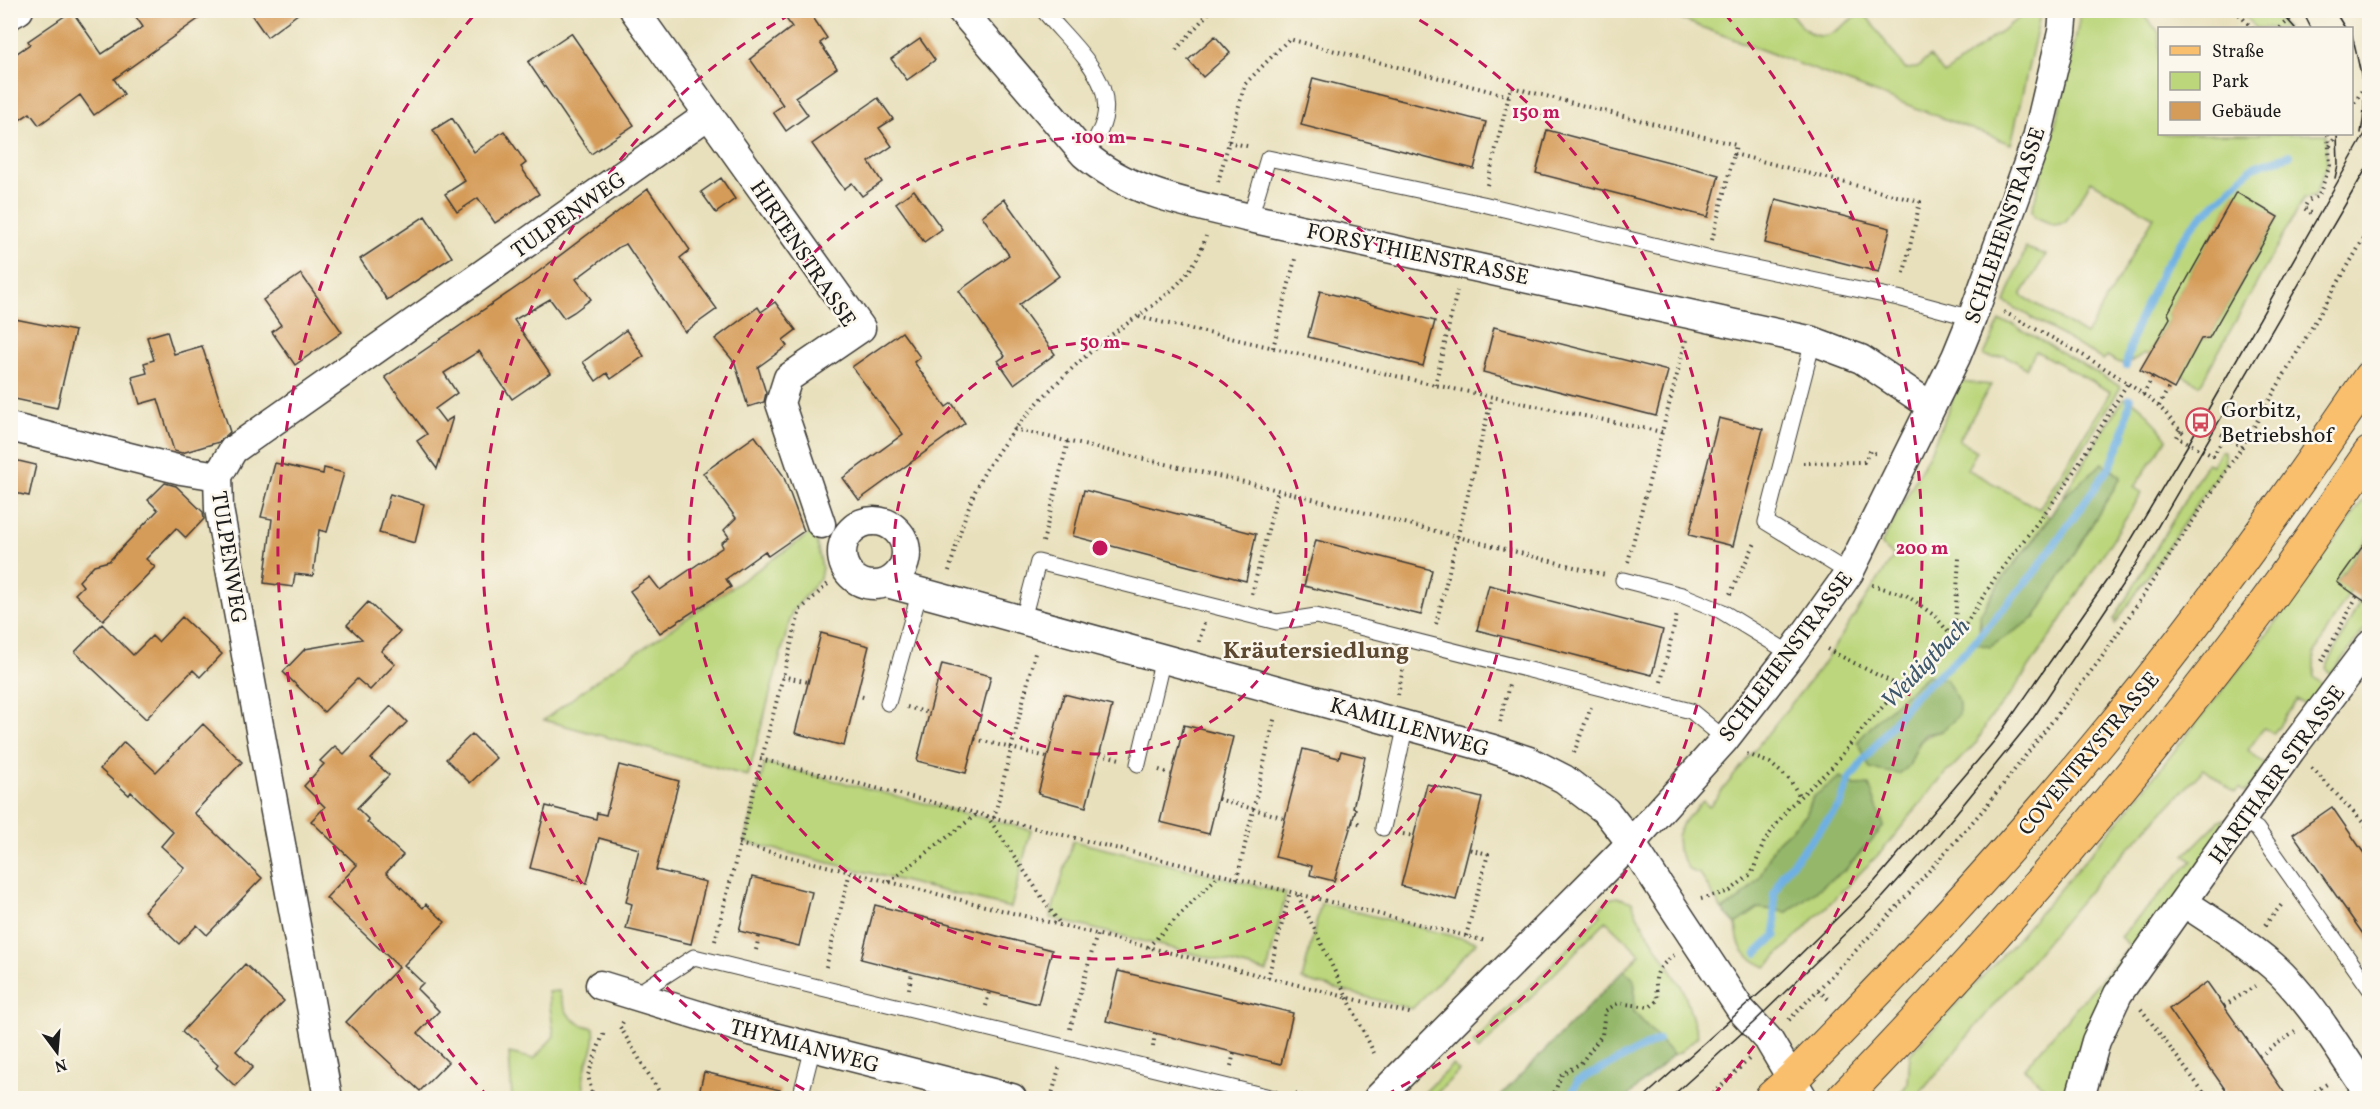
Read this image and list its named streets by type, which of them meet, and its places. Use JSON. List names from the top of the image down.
{
  "streets": {
    "highway": ["COVENTRYSTRASSE"],
    "street": [
      "TULPENWEG",
      "SCHLEHENSTRASSE",
      "HIRTENSTRASSE",
      "FORSYTHIENSTRASSE",
      "KAMILLENWEG",
      "HARTHAER STRASSE",
      "THYMIANWEG"
    ]
  },
  "crossings": [
    ["TULPENWEG", "HIRTENSTRASSE"],
    ["SCHLEHENSTRASSE", "FORSYTHIENSTRASSE"],
    ["SCHLEHENSTRASSE", "KAMILLENWEG"],
    ["KAMILLENWEG", "COVENTRYSTRASSE"]
  ],
  "districts": ["Kräutersiedlung"],
  "water": ["Weidigtbach"],
  "places": {
    "bus stop": ["Gorbitz, Betriebshof"]
  },
  "legend": ["Straße", "Park", "Gebäude"],
  "north": "bottom",
  "rings": [
    "150 m",
    "100 m",
    "50 m",
    "200 m"
  ]
}
